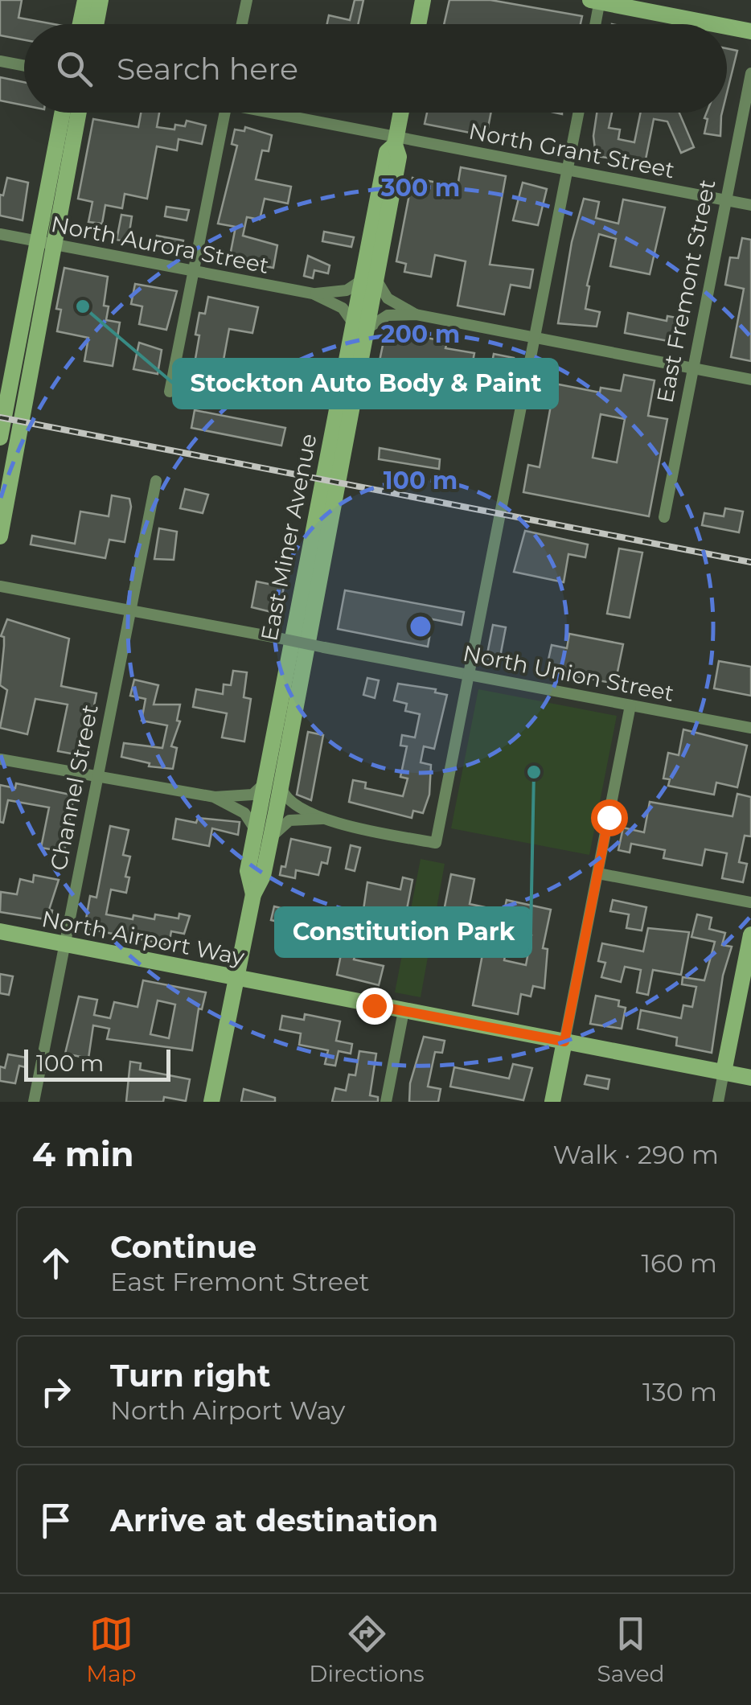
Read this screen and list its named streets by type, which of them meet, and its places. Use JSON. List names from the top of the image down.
{
  "streets": {
    "main road": ["East Miner Avenue", "North Airport Way"],
    "street": [
      "North Grant Street",
      "North Aurora Street",
      "East Fremont Street",
      "North Union Street",
      "Channel Street"
    ]
  },
  "crossings": [
    ["North Grant Street", "East Fremont Street"],
    ["North Grant Street", "East Miner Avenue"],
    ["North Aurora Street", "East Miner Avenue"],
    ["East Miner Avenue", "North Airport Way"],
    ["North Union Street", "Channel Street"],
    ["Channel Street", "North Airport Way"]
  ],
  "places": ["Stockton Auto Body & Paint", "Constitution Park"],
  "scale_bar": "100 m",
  "page": {
    "search": "Search here",
    "scale": "100 m",
    "heading": ["4 min", "Walk · 290 m"],
    "list": [
      ["Continue", "East Fremont Street", "160 m"],
      ["Turn right", "North Airport Way", "130 m"],
      "Arrive at destination"
    ],
    "nav": ["Map", "Directions", "Saved"]
  },
  "rings": ["300 m", "200 m", "100 m"]
}
